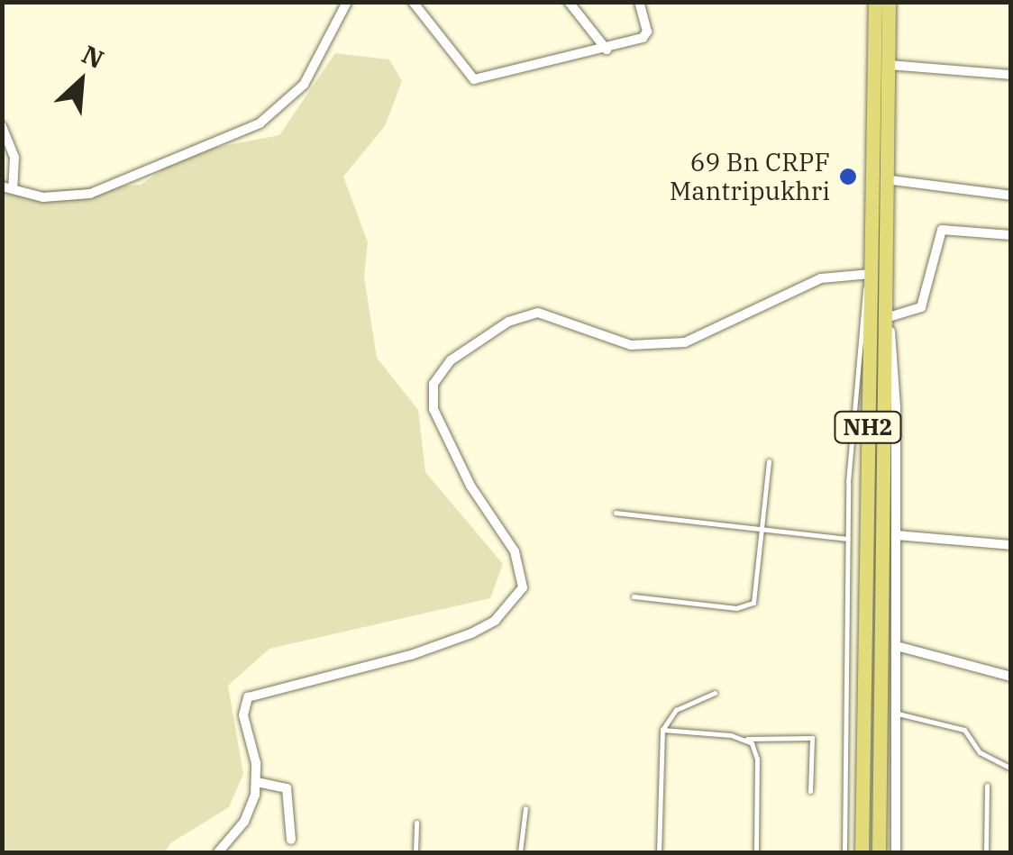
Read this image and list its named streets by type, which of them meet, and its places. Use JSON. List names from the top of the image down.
{
  "streets": {
    "highway": ["NH2"]
  },
  "places": ["69 Bn CRPF Mantripukhri"],
  "north": "top right"
}
